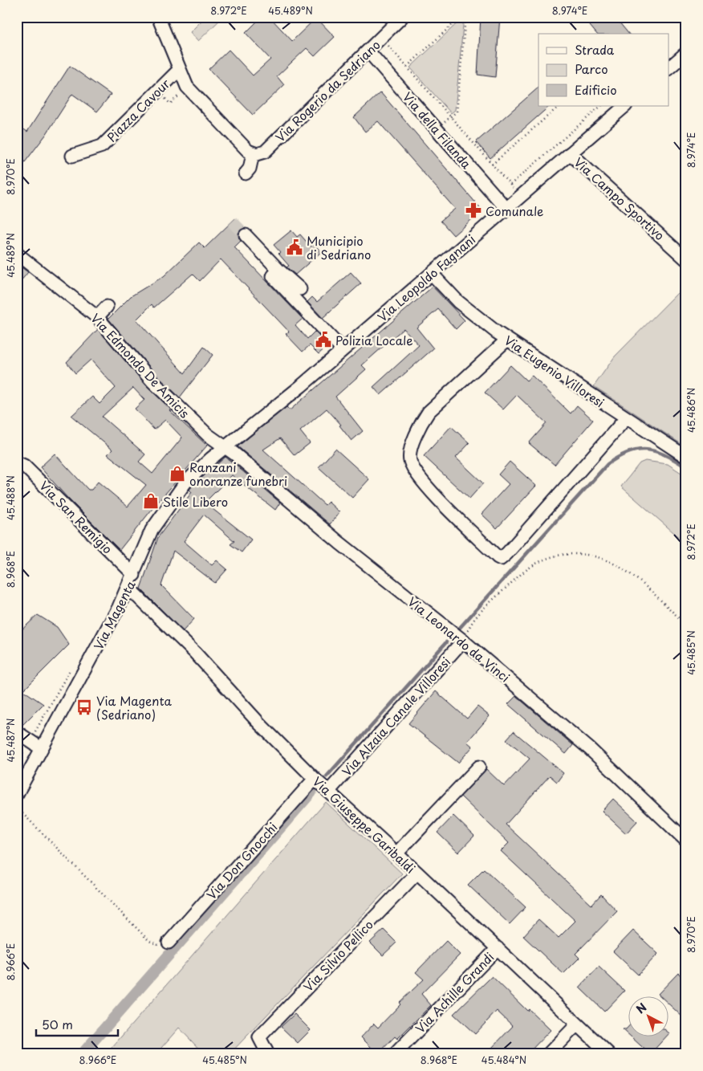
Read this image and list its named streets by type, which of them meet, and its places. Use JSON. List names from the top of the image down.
{
  "streets": {
    "street": [
      "Via Rogerio da Sedriano",
      "Piazza Cavour",
      "Via della Filanda",
      "Via Campo Sportivo",
      "Via Leopoldo Fagnani",
      "Via Edmondo De Amicis",
      "Via Eugenio Villoresi",
      "Via San Remigio",
      "Via Magenta",
      "Via Leonardo da Vinci",
      "Via Alzaia Canale Villoresi",
      "Via Giuseppe Garibaldi",
      "Via Don Gnocchi",
      "Via Silvio Pellico",
      "Via Achille Grandi"
    ]
  },
  "crossings": [
    ["Via Rogerio da Sedriano", "Via della Filanda"],
    ["Via della Filanda", "Via Leopoldo Fagnani"],
    ["Via Campo Sportivo", "Via Leopoldo Fagnani"],
    ["Via Leopoldo Fagnani", "Via Edmondo De Amicis"],
    ["Via Leopoldo Fagnani", "Via Eugenio Villoresi"],
    ["Via Leopoldo Fagnani", "Via Magenta"],
    ["Via Leopoldo Fagnani", "Via Leonardo da Vinci"],
    ["Via Edmondo De Amicis", "Via Magenta"],
    ["Via Edmondo De Amicis", "Via Leonardo da Vinci"],
    ["Via San Remigio", "Via Magenta"],
    ["Via Magenta", "Via Leonardo da Vinci"],
    ["Via Magenta", "Via Giuseppe Garibaldi"],
    ["Via Leonardo da Vinci", "Via Alzaia Canale Villoresi"],
    ["Via Alzaia Canale Villoresi", "Via Giuseppe Garibaldi"],
    ["Via Giuseppe Garibaldi", "Via Don Gnocchi"],
    ["Via Giuseppe Garibaldi", "Via Silvio Pellico"],
    ["Via Giuseppe Garibaldi", "Via Achille Grandi"]
  ],
  "places": {
    "pharmacy": ["Comunale"],
    "public building": ["Municipio di Sedriano", "Polizia Locale"],
    "shop": ["Ranzani onoranze funebri", "Stile Libero"],
    "bus stop": ["Via Magenta (Sedriano)"]
  },
  "legend": ["Strada", "Parco", "Edificio"],
  "scale_bar": "50 m",
  "north": "top left",
  "coordinates": [
    "8.972°E",
    "45.489°N",
    "8.974°E",
    "8.970°E",
    "45.486°N",
    "45.488°N",
    "8.968°E",
    "45.485°N",
    "45.487°N",
    "8.966°E",
    "45.484°N"
  ]
}
